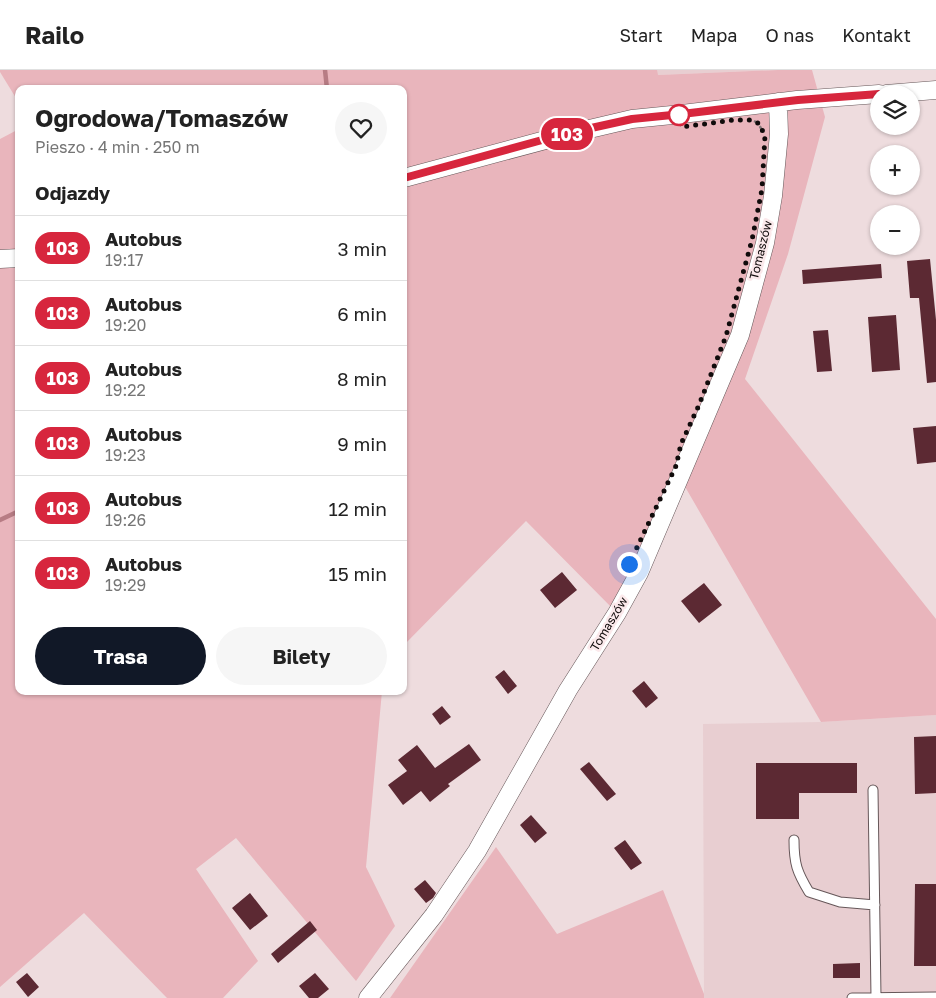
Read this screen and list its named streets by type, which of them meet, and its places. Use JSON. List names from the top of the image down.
{
  "streets": {
    "street": ["Tomaszów"]
  },
  "lines": ["bus line 103"],
  "page": {
    "header": "Railo",
    "nav": [
      "Start",
      "Mapa",
      "O nas",
      "Kontakt"
    ],
    "on_map": "103",
    "map_buttons": ["+", "−"],
    "heading": [
      ["Ogrodowa/Tomaszów", "Pieszo · 4 min · 250 m"],
      "Odjazdy"
    ],
    "list": [
      {
        "mark": "103",
        "name": "Autobus",
        "note": "19:17",
        "value": "3 min"
      },
      {
        "mark": "103",
        "name": "Autobus",
        "note": "19:20",
        "value": "6 min"
      },
      {
        "mark": "103",
        "name": "Autobus",
        "note": "19:22",
        "value": "8 min"
      },
      {
        "mark": "103",
        "name": "Autobus",
        "note": "19:23",
        "value": "9 min"
      },
      {
        "mark": "103",
        "name": "Autobus",
        "note": "19:26",
        "value": "12 min"
      },
      {
        "mark": "103",
        "name": "Autobus",
        "note": "19:29",
        "value": "15 min"
      }
    ],
    "buttons": ["Trasa", "Bilety"]
  }
}
